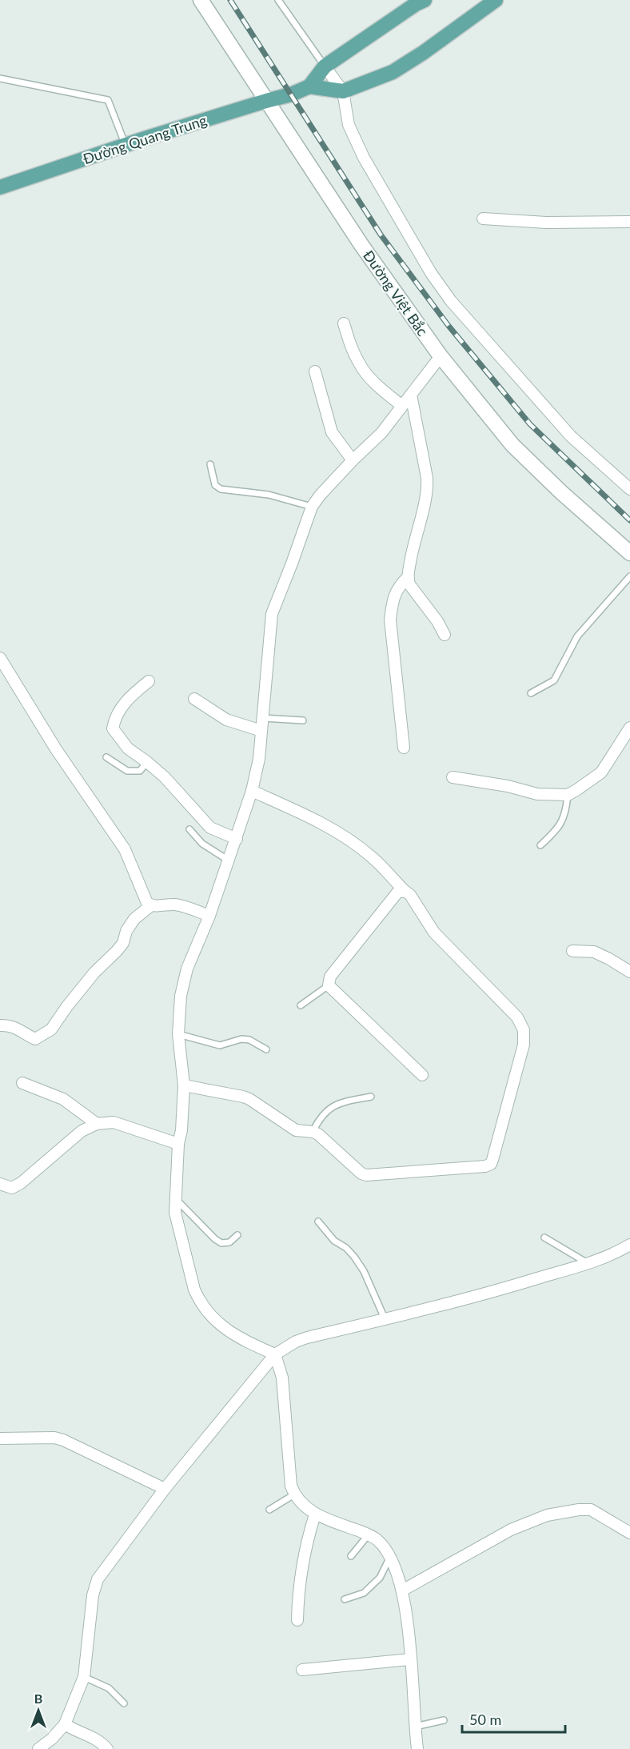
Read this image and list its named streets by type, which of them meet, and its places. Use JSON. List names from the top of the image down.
{
  "streets": {
    "main road": ["Đường Quang Trung"],
    "street": ["Đường Việt Bắc"]
  },
  "crossings": [
    ["Đường Quang Trung", "Đường Việt Bắc"]
  ],
  "scale_bar": "50 m",
  "north": "top"
}
